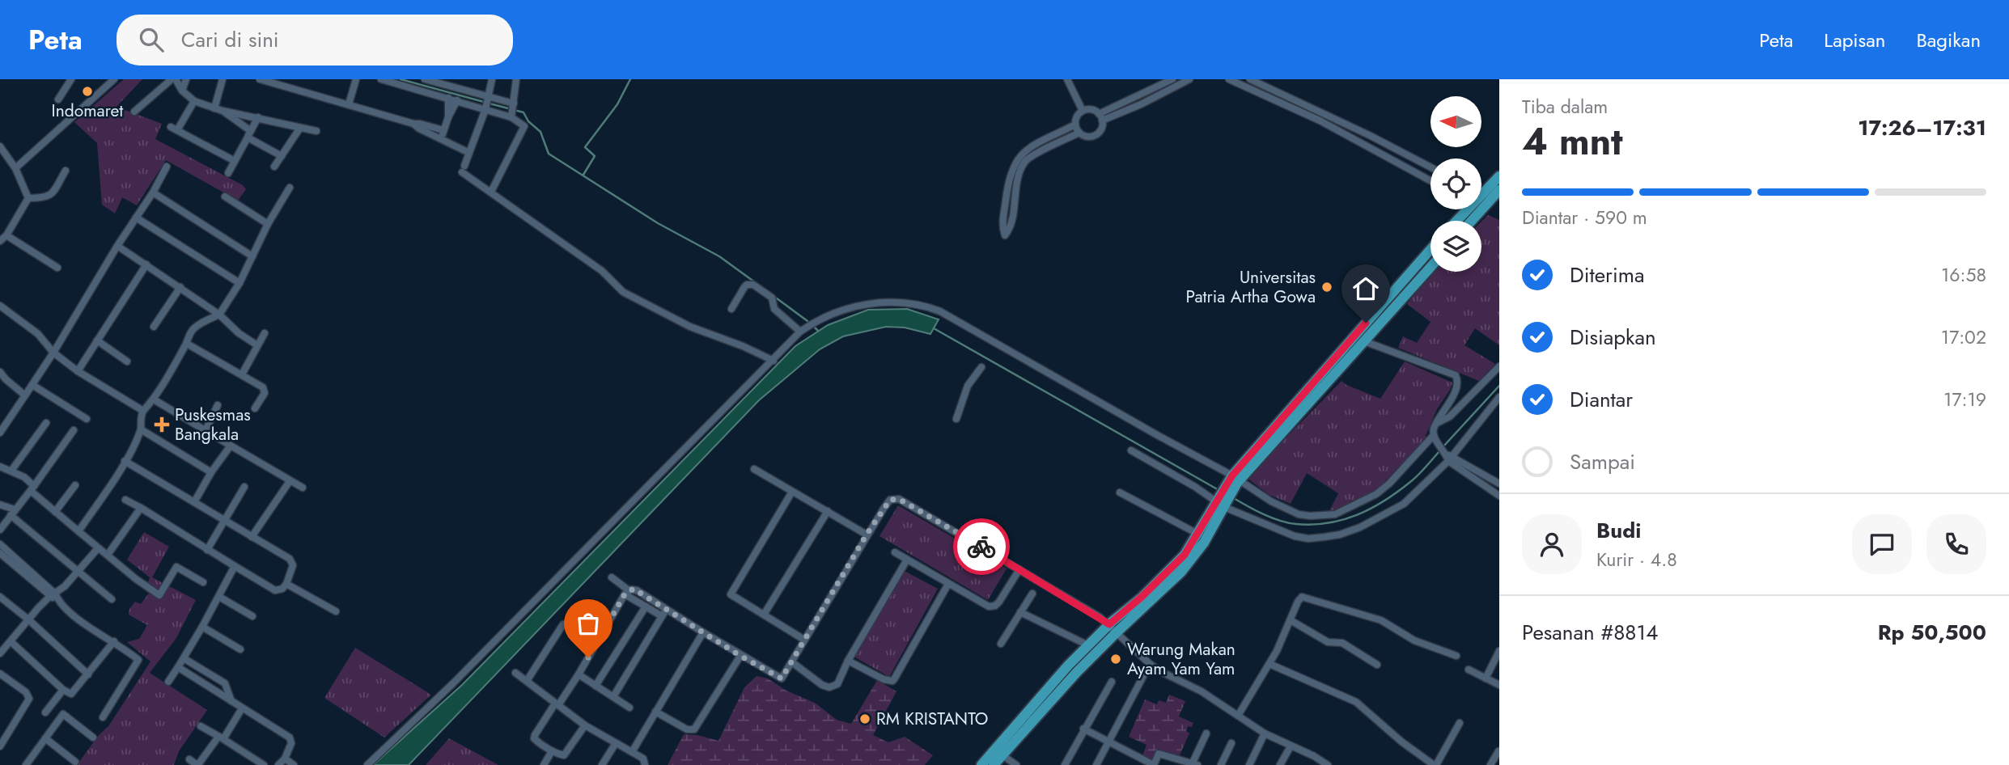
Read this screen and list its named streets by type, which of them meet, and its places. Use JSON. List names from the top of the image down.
{
  "places": {
    "other": [
      "Indomaret",
      "Universitas Patria Artha Gowa",
      "Warung Makan Ayam Yam Yam",
      "RM KRISTANTO"
    ],
    "health": ["Puskesmas Bangkala"]
  },
  "north": "left",
  "page": {
    "header": "Peta",
    "search": "Cari di sini",
    "nav": ["Peta", "Lapisan", "Bagikan"],
    "heading": ["4 mnt", "Tiba dalam", "17:26–17:31"],
    "panel": [
      "Budi",
      "Kurir · 4.8",
      "Pesanan #8814",
      "Rp 50,500"
    ],
    "bar": "Diantar · 590 m",
    "list": [
      ["Diterima", "16:58"],
      ["Disiapkan", "17:02"],
      ["Diantar", "17:19"],
      "Sampai"
    ]
  }
}
